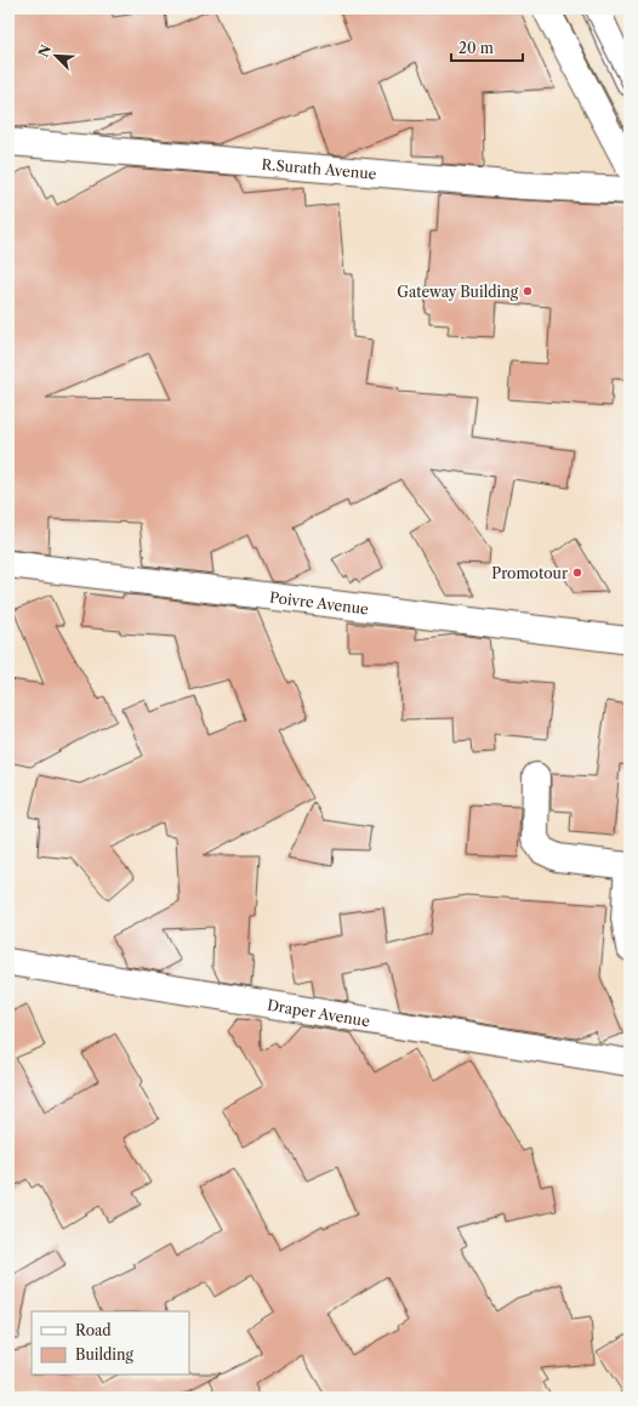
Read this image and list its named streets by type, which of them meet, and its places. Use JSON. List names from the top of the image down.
{
  "streets": {
    "street": ["R.Surath Avenue", "Poivre Avenue", "Draper Avenue"]
  },
  "places": ["Gateway Building", "Promotour"],
  "legend": ["Road", "Building"],
  "scale_bar": "20 m",
  "north": "top left"
}
